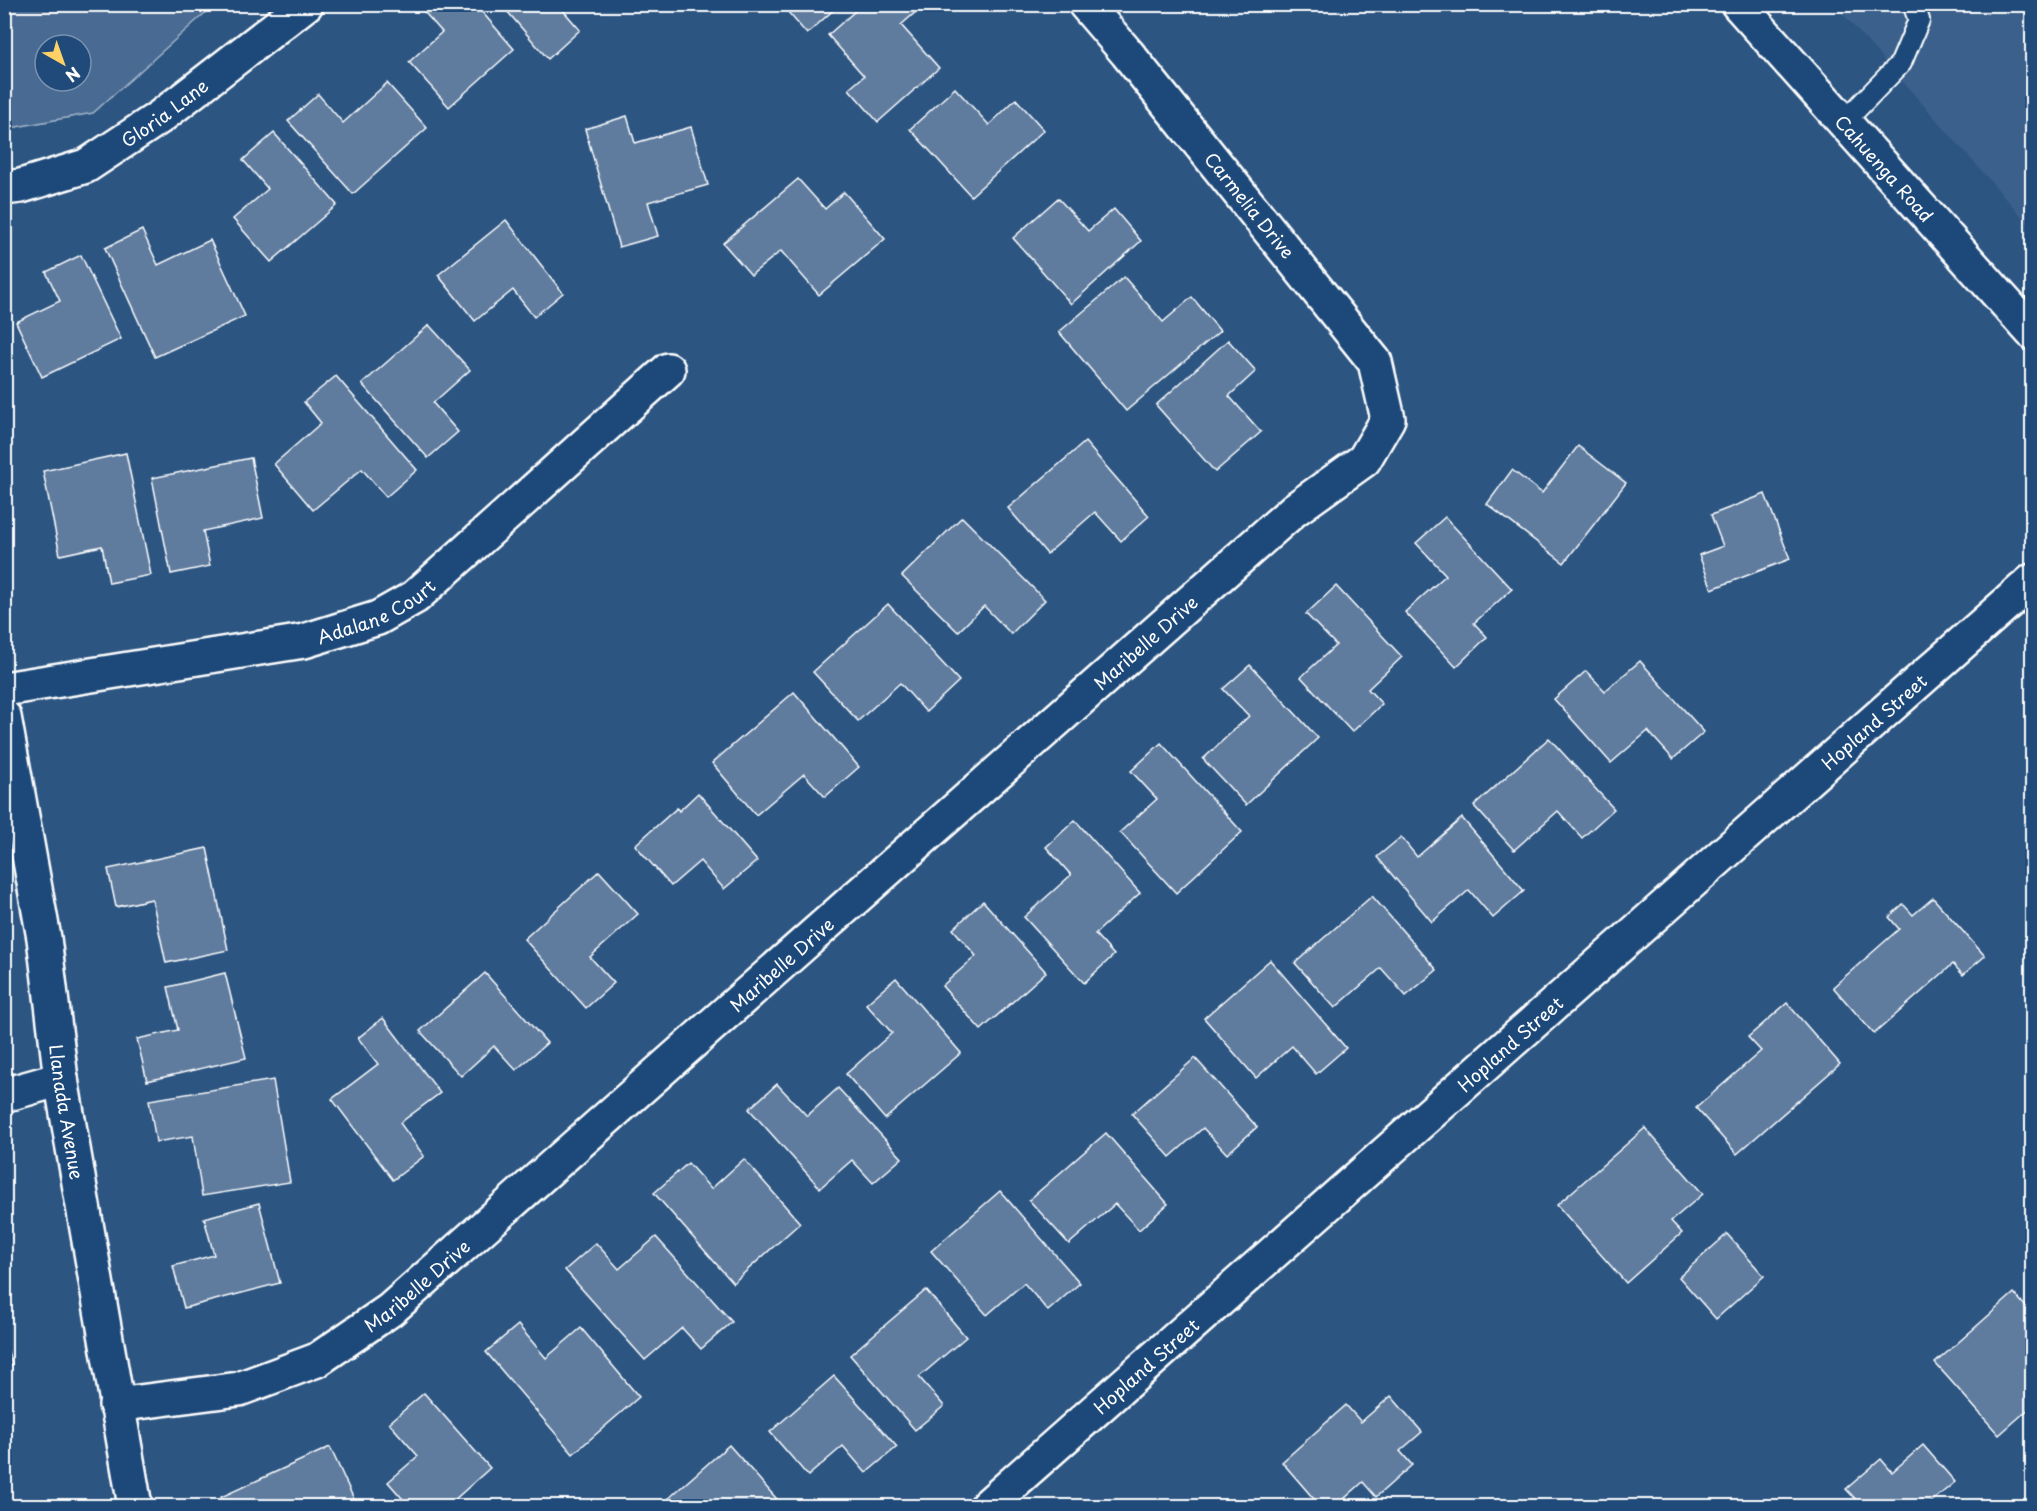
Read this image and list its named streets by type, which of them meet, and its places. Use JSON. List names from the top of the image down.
{
  "streets": {
    "street": [
      "Gloria Lane",
      "Cahuenga Road",
      "Carmelia Drive",
      "Adalane Court",
      "Maribelle Drive",
      "Hopland Street",
      "Llanada Avenue"
    ]
  },
  "crossings": [
    ["Carmelia Drive", "Maribelle Drive"],
    ["Maribelle Drive", "Llanada Avenue"]
  ],
  "north": "bottom right"
}
